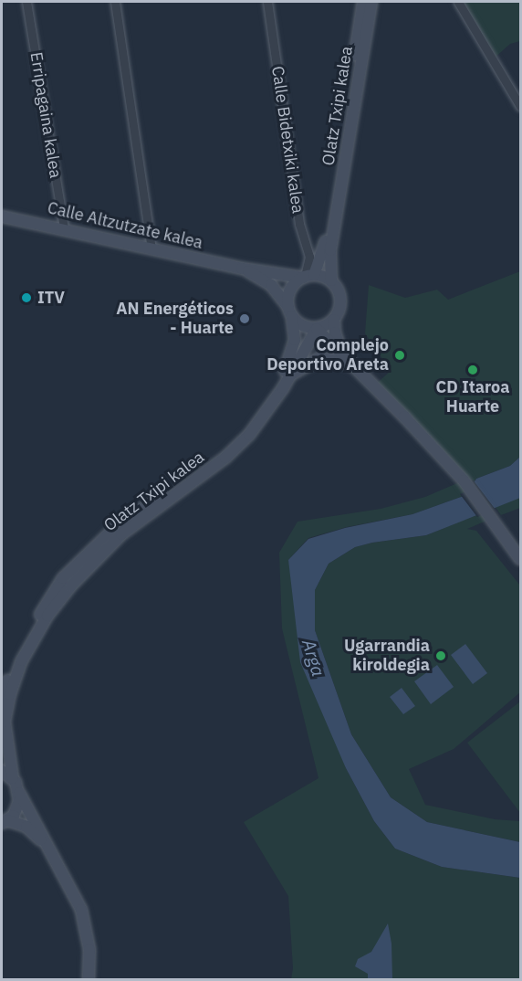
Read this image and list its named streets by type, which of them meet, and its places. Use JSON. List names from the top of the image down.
{
  "streets": {
    "street": [
      "Olatz Txipi kalea",
      "Erripagaina kalea",
      "Calle Bidetxiki kalea",
      "Calle Altzutzate kalea"
    ]
  },
  "crossings": [
    ["Olatz Txipi kalea", "Calle Bidetxiki kalea"],
    ["Erripagaina kalea", "Calle Altzutzate kalea"]
  ],
  "water": ["Arga"],
  "places": [
    "ITV",
    "AN Energéticos - Huarte",
    "Complejo Deportivo Areta",
    "CD Itaroa Huarte",
    "Ugarrandia kiroldegia"
  ]
}
